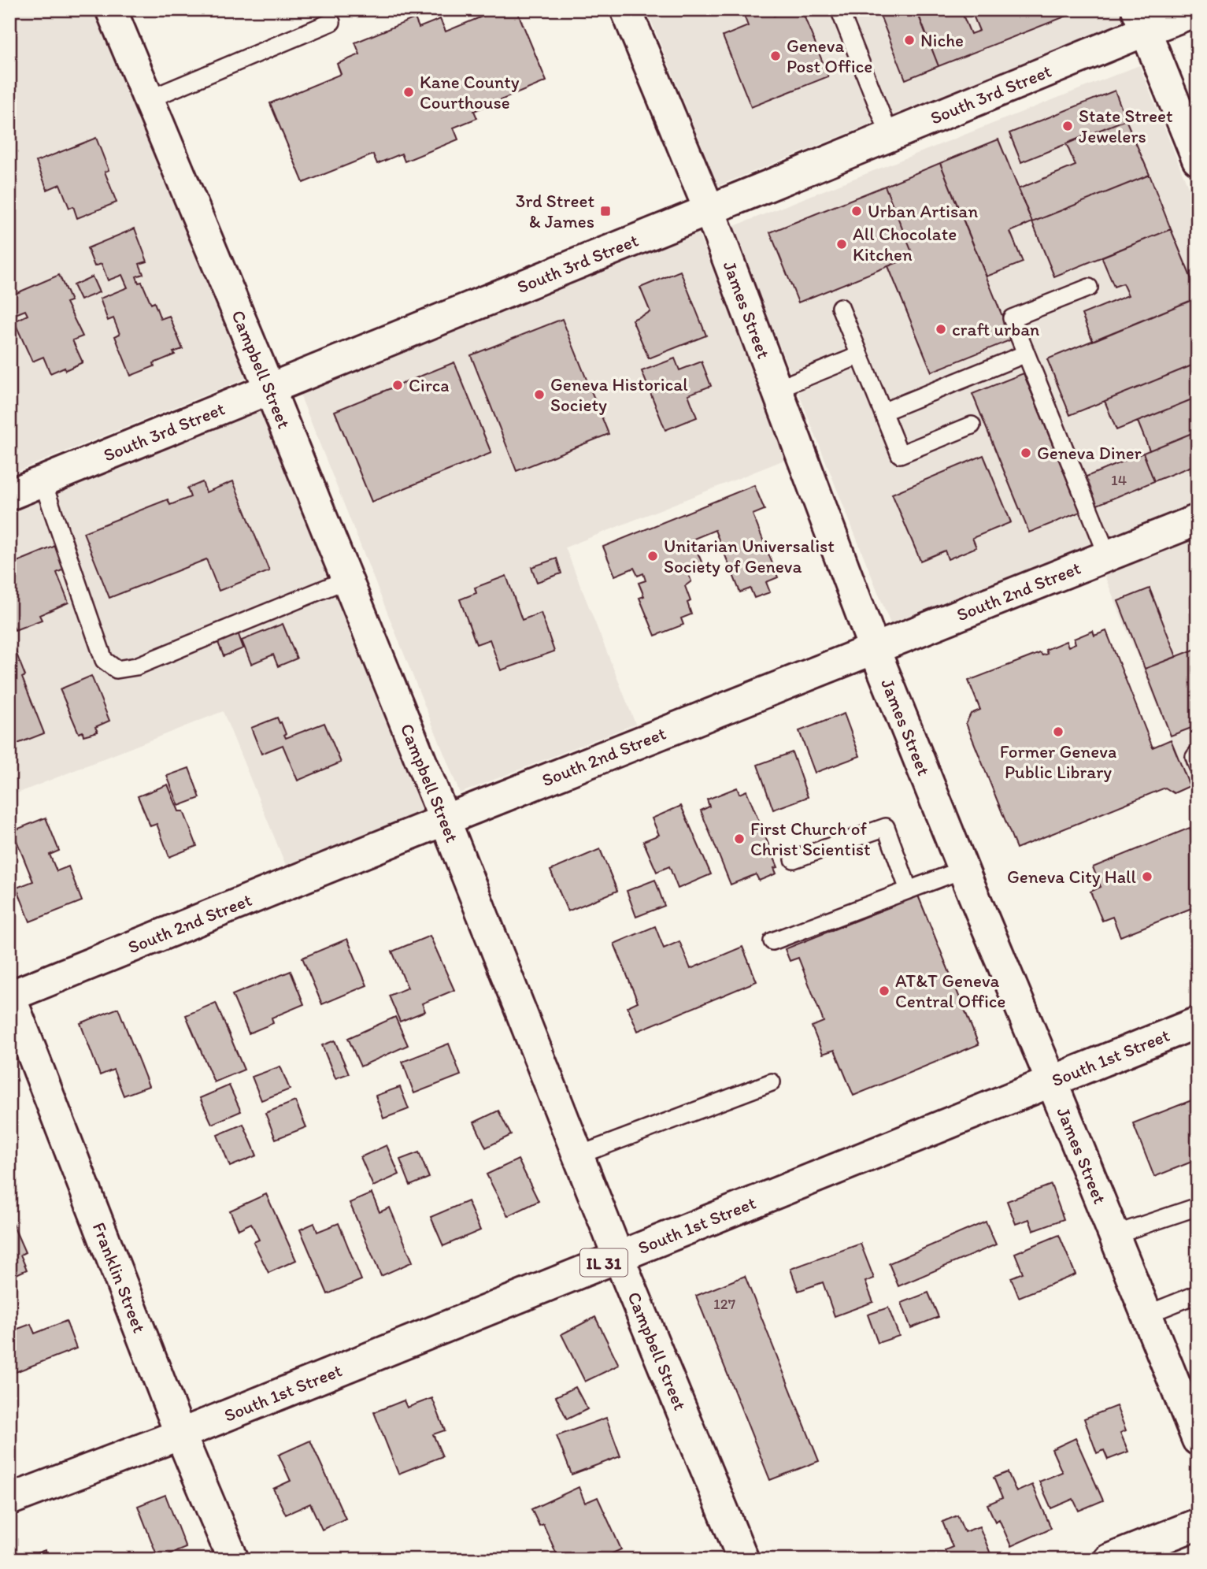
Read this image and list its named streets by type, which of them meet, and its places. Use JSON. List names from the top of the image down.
{
  "streets": {
    "street": [
      "South 3rd Street",
      "James Street",
      "Campbell Street",
      "South 2nd Street",
      "South 1st Street",
      "IL 31",
      "Franklin Street"
    ]
  },
  "crossings": [
    ["South 3rd Street", "James Street"],
    ["South 3rd Street", "Campbell Street"],
    ["James Street", "South 2nd Street"],
    ["James Street", "South 1st Street"],
    ["Campbell Street", "South 2nd Street"],
    ["Campbell Street", "South 1st Street"],
    ["South 2nd Street", "Franklin Street"],
    ["South 1st Street", "Franklin Street"]
  ],
  "places": {
    "other": [
      "Niche",
      "Geneva Post Office",
      "Kane County Courthouse",
      "State Street Jewelers",
      "Urban Artisan",
      "All Chocolate Kitchen",
      "craft urban",
      "Circa",
      "Geneva Historical Society",
      "Geneva Diner",
      "Unitarian Universalist Society of Geneva",
      "Former Geneva Public Library",
      "First Church of Christ Scientist",
      "Geneva City Hall",
      "AT&T Geneva Central Office"
    ],
    "transit": ["3rd Street & James"]
  },
  "house_numbers": ["14", "127"]
}
